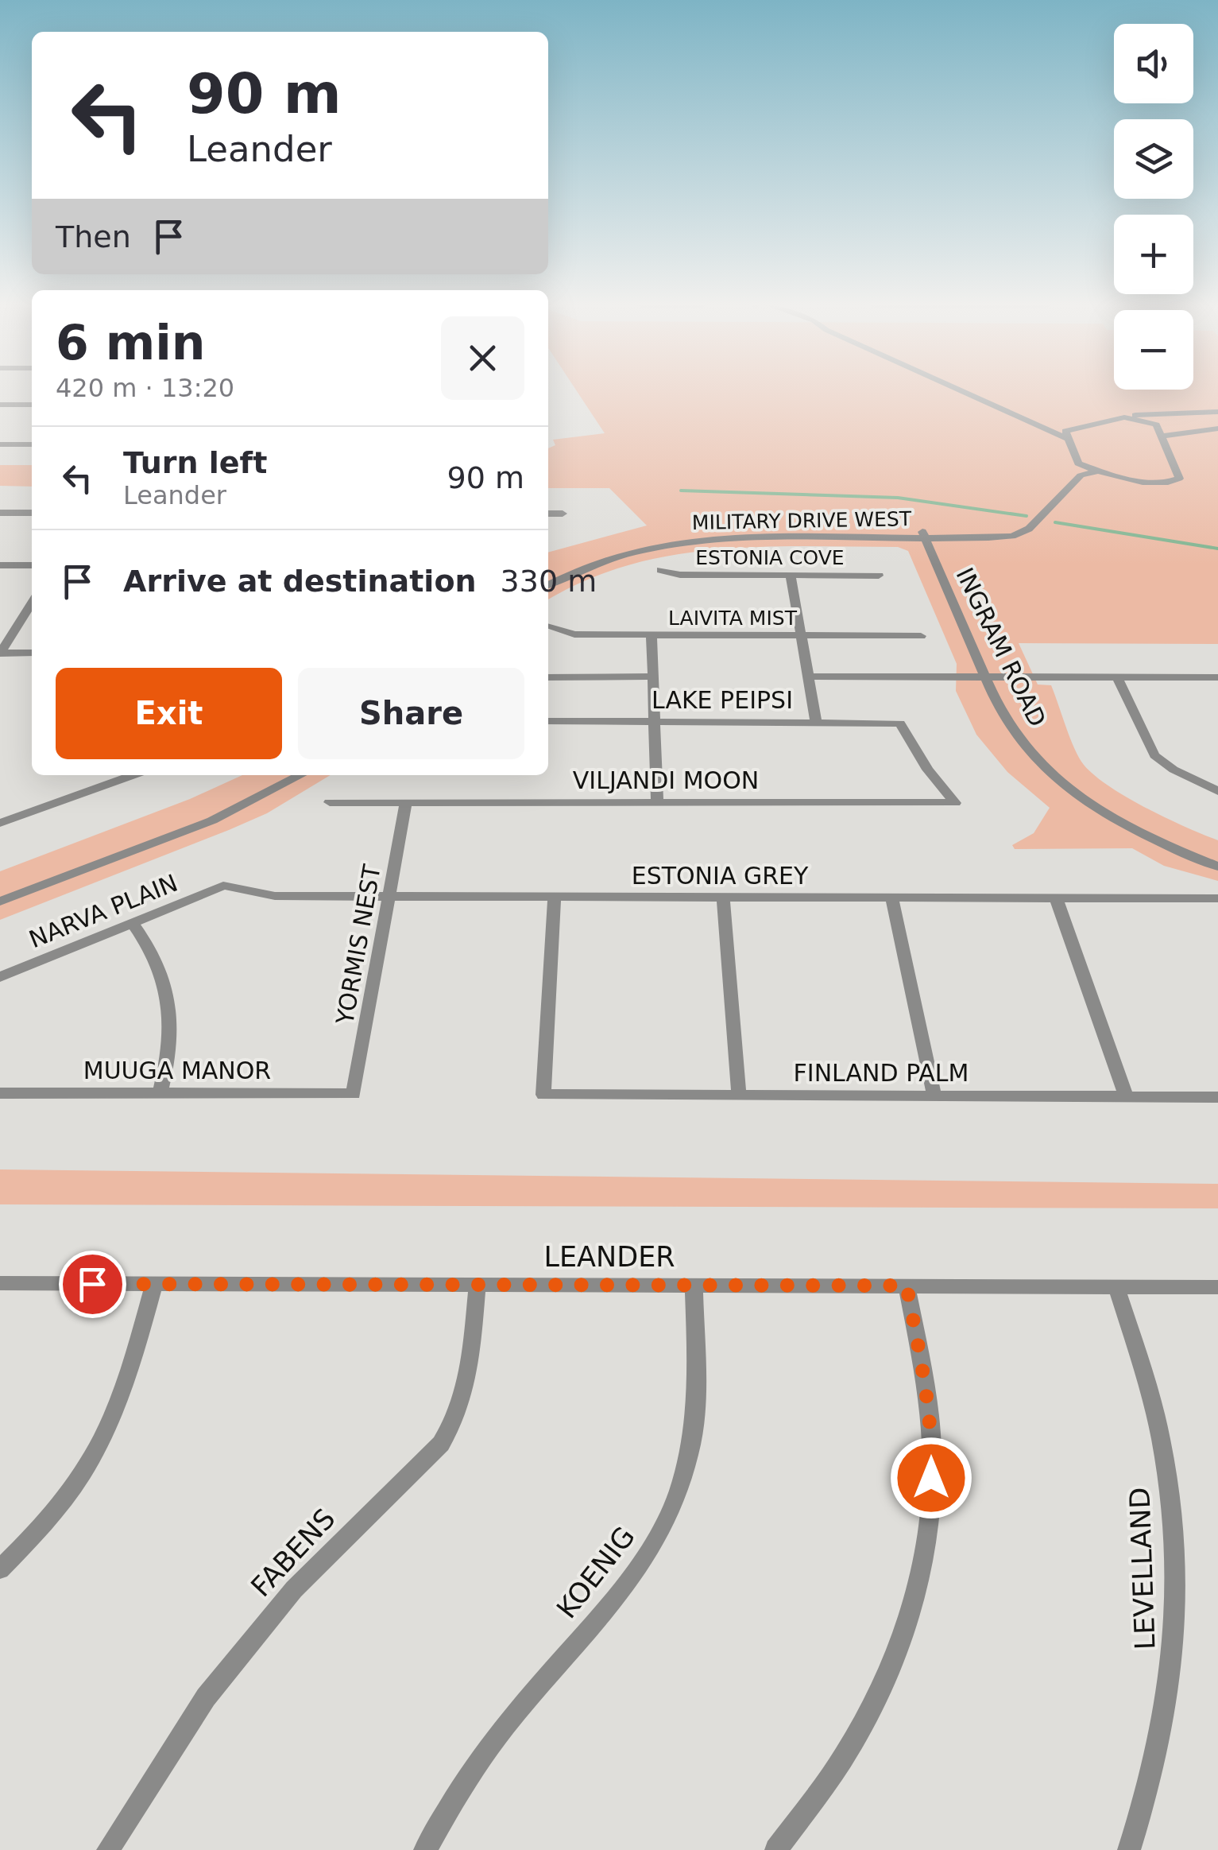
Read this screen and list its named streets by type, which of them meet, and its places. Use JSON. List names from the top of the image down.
{
  "streets": {
    "street": [
      "MILITARY DRIVE WEST",
      "ESTONIA COVE",
      "LAIVITA MIST",
      "INGRAM ROAD",
      "LAKE PEIPSI",
      "VILJANDI MOON",
      "ESTONIA GREY",
      "NARVA PLAIN",
      "YORMIS NEST",
      "MUUGA MANOR",
      "FINLAND PALM",
      "LEANDER",
      "FABENS",
      "LEVELLAND",
      "KOENIG"
    ]
  },
  "crossings": [
    ["MILITARY DRIVE WEST", "INGRAM ROAD"],
    ["LAKE PEIPSI", "VILJANDI MOON"],
    ["VILJANDI MOON", "YORMIS NEST"],
    ["ESTONIA GREY", "NARVA PLAIN"],
    ["ESTONIA GREY", "YORMIS NEST"],
    ["ESTONIA GREY", "FINLAND PALM"],
    ["YORMIS NEST", "MUUGA MANOR"],
    ["LEANDER", "FABENS"],
    ["LEANDER", "LEVELLAND"],
    ["LEANDER", "KOENIG"]
  ],
  "page": {
    "map_buttons": ["+", "−"],
    "turn": ["90 m", "Leander"],
    "then": "Then",
    "heading": ["6 min", "420 m · 13:20"],
    "list": [
      {
        "name": "Turn left",
        "note": "Leander",
        "value": "90 m"
      },
      {
        "name": "Arrive at destination",
        "value": "330 m"
      }
    ],
    "buttons": ["Exit", "Share"]
  }
}
